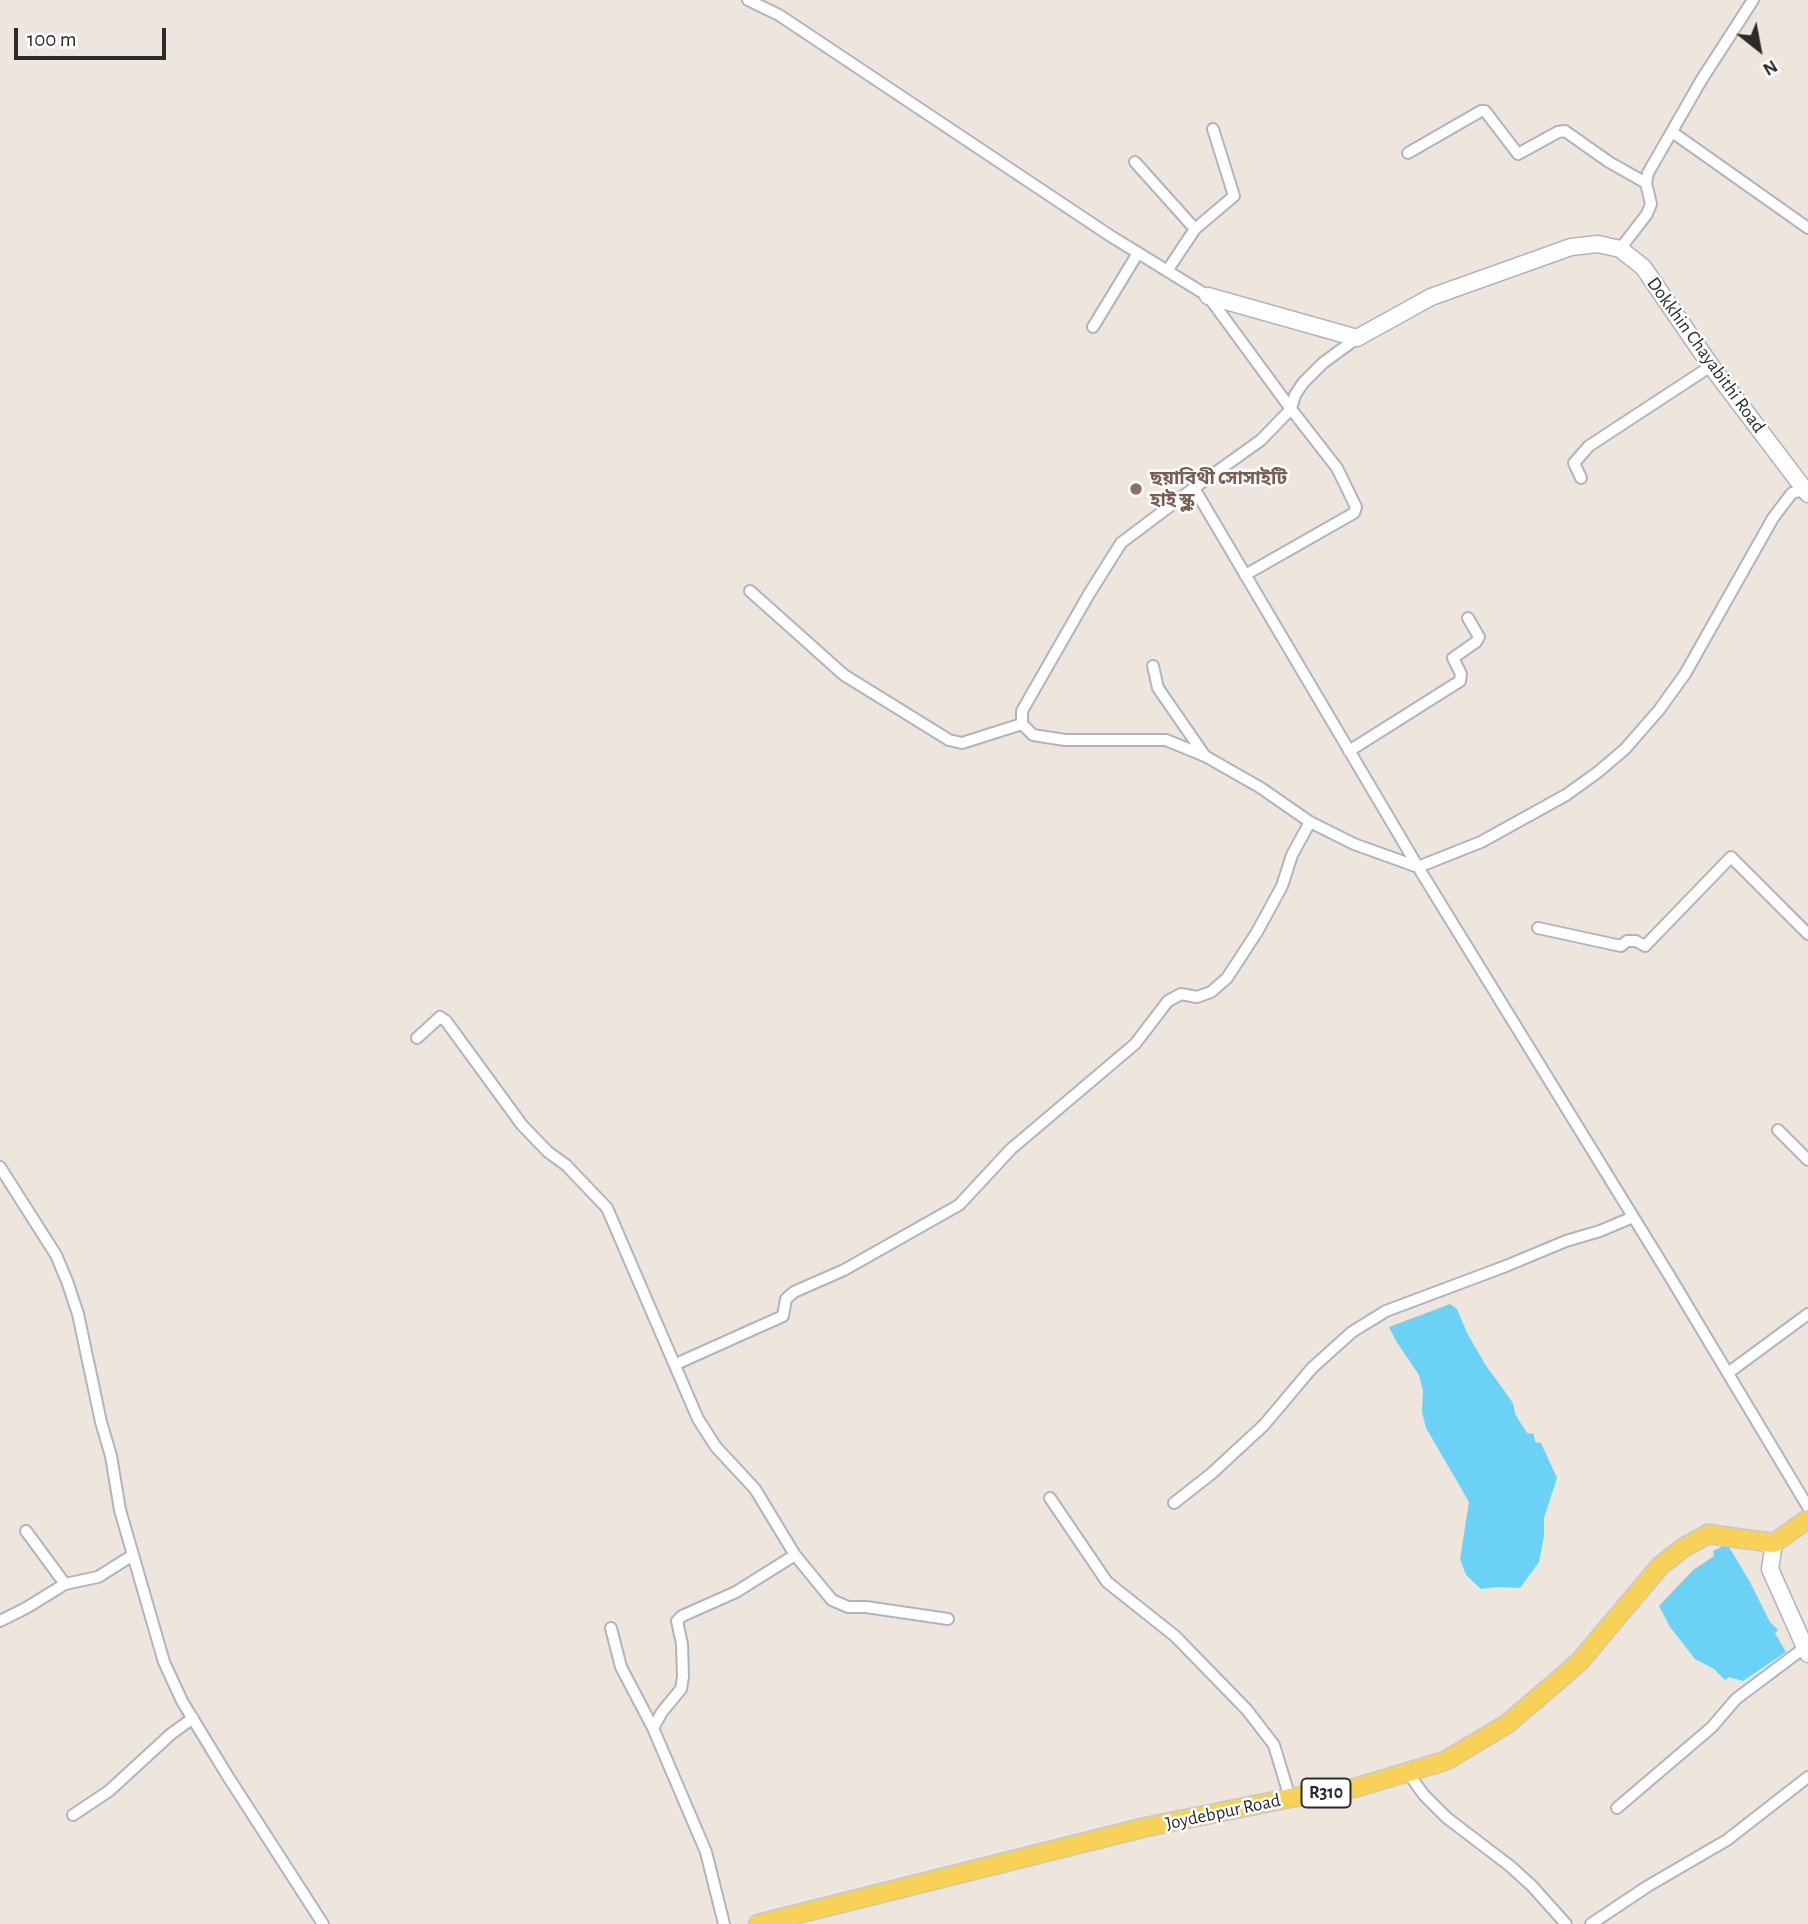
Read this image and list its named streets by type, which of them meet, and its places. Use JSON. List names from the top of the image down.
{
  "streets": {
    "main road": ["Dokkhin Chayabithi Road", "R310", "Joydebpur Road"]
  },
  "places": ["ছয়াবিথী সোসাইটি হাই স্কুল"],
  "scale_bar": "100 m",
  "north": "bottom right"
}
